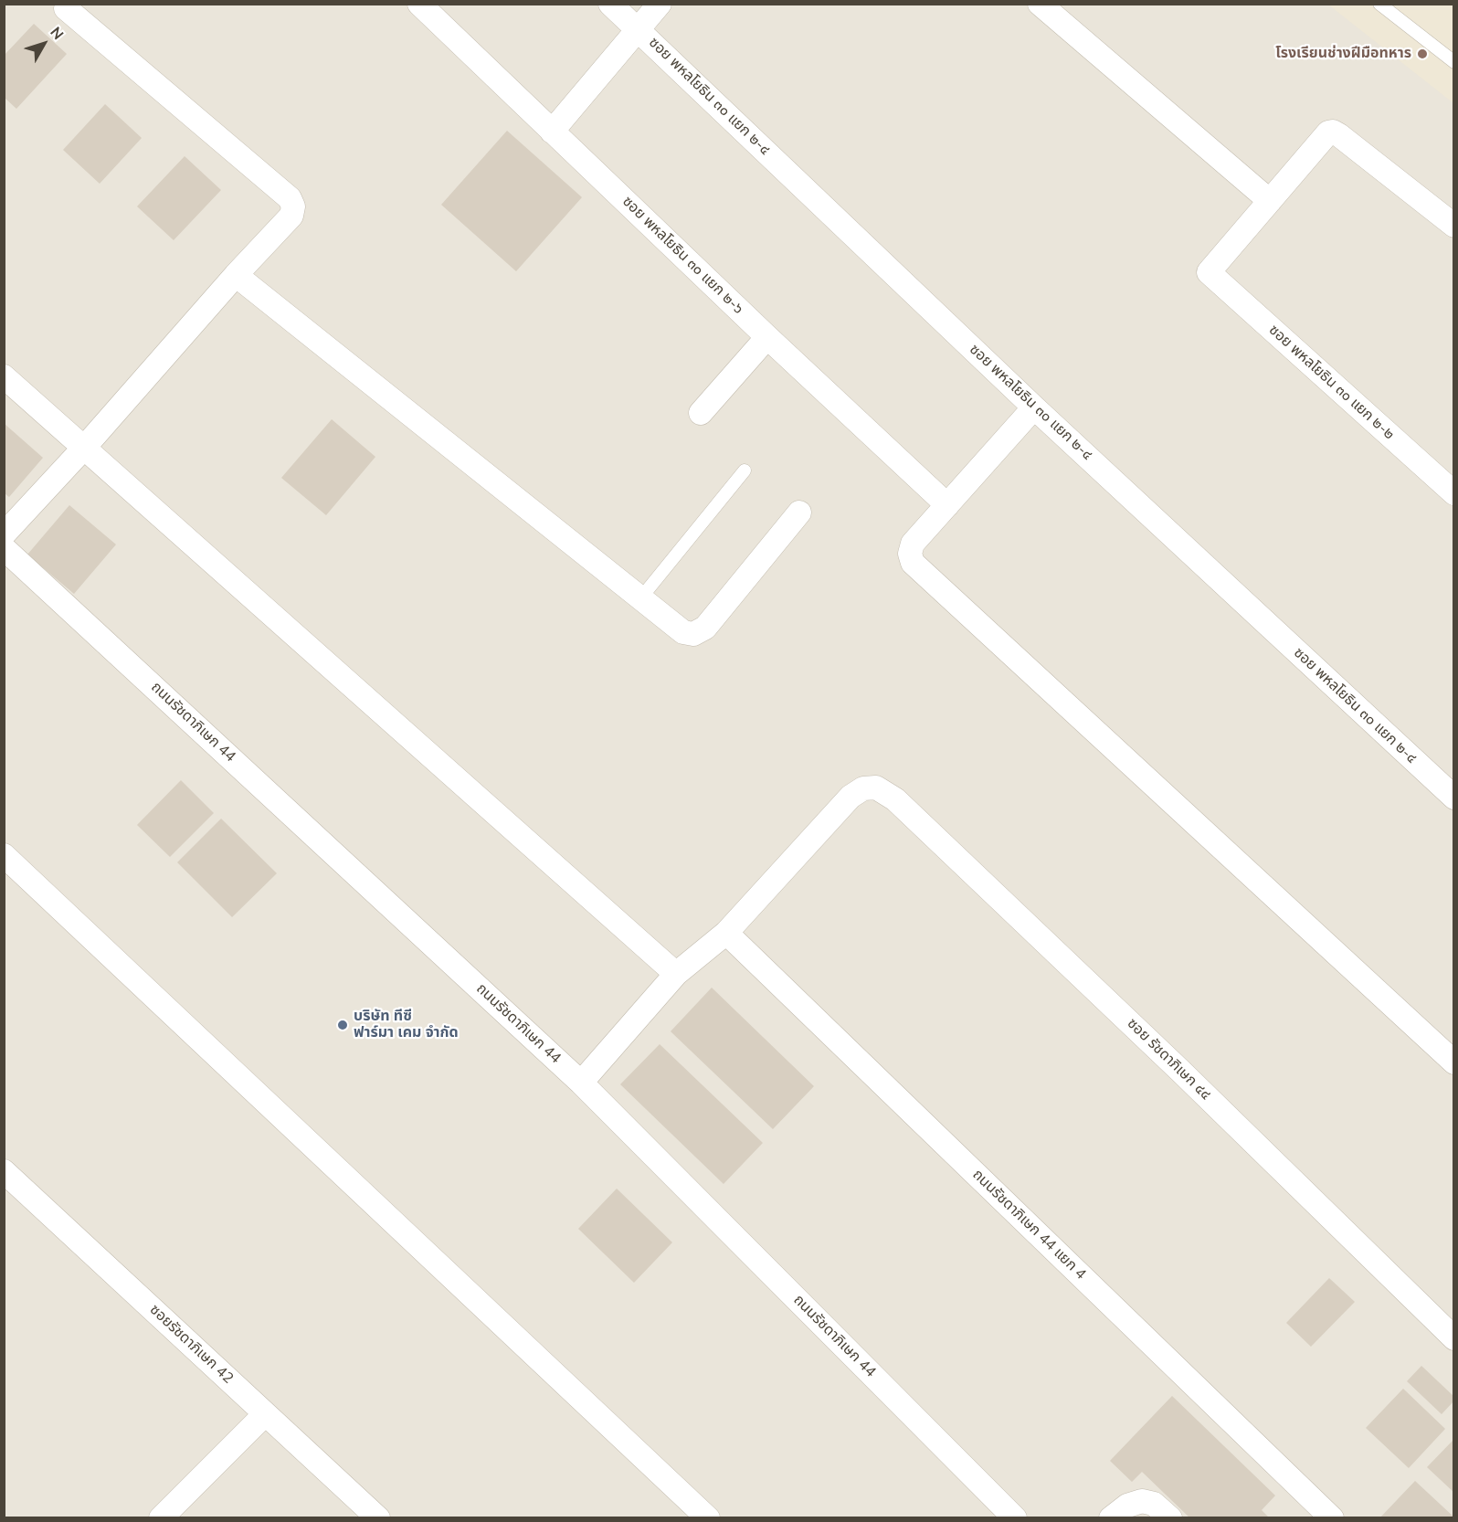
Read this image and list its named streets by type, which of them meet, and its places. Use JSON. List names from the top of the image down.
{
  "streets": {
    "street": [
      "ซอย พหลโยธิน ๓๐ แยก ๒-๔",
      "ซอย พหลโยธิน ๓๐ แยก ๒-๖",
      "ซอย พหลโยธิน ๓๐ แยก ๒-๒",
      "ถนนรัชดาภิเษก 44",
      "ซอย รัชดาภิเษก ๔๔",
      "ถนนรัชดาภิเษก 44 แยก 4",
      "ซอยรัชดาภิเษก 42"
    ]
  },
  "crossings": [
    ["ซอย รัชดาภิเษก ๔๔", "ถนนรัชดาภิเษก 44 แยก 4"]
  ],
  "places": ["โรงเรียนช่างฝีมือทหาร", "บริษัท ทีซี ฟาร์มา เคม จำกัด"],
  "north": "top right"
}
